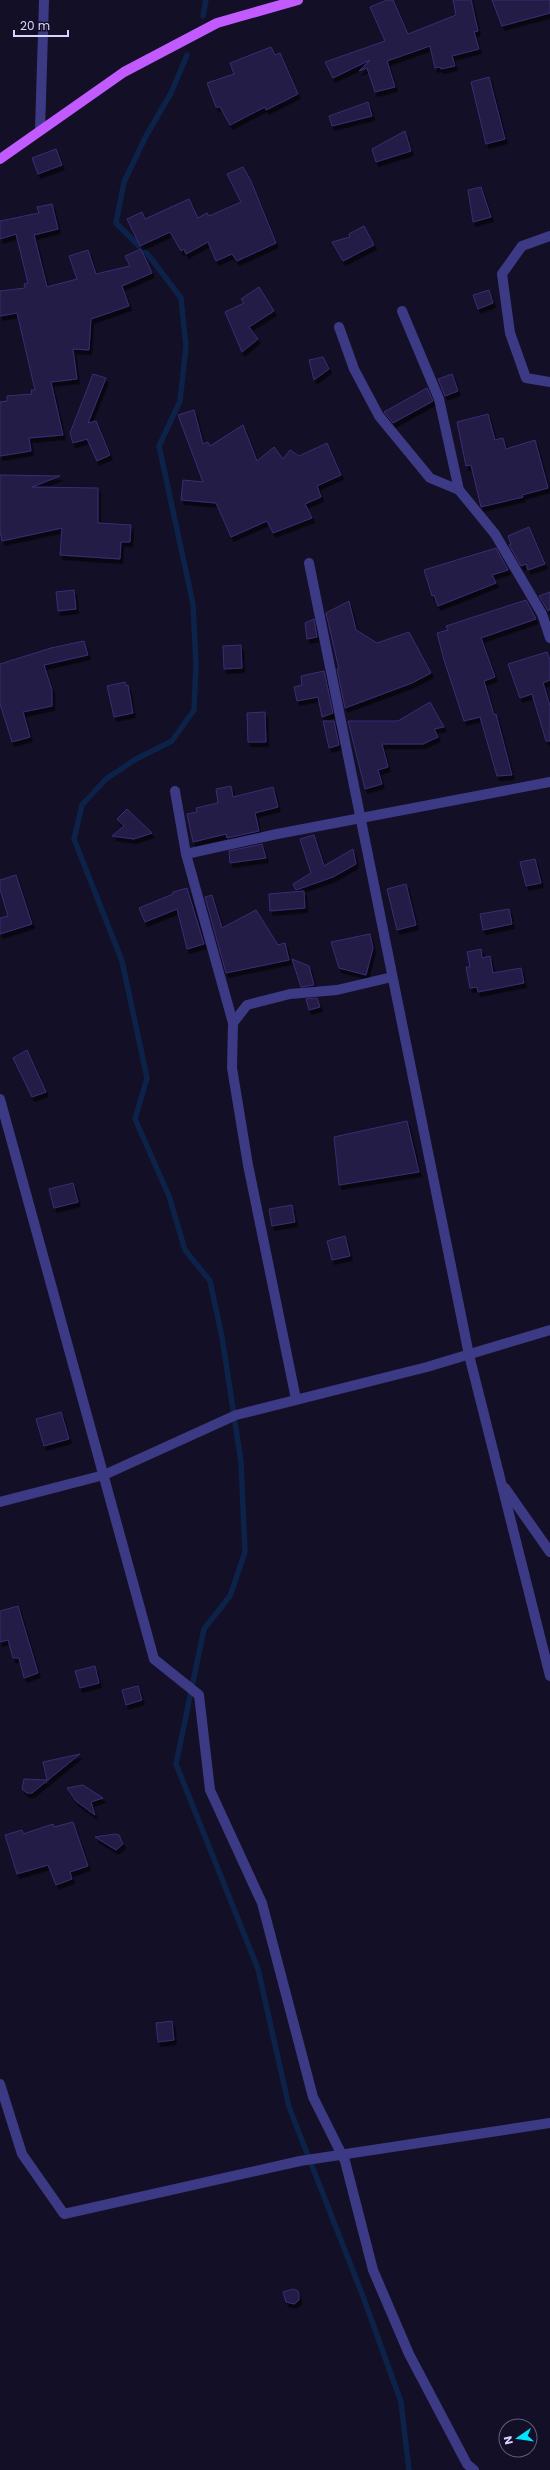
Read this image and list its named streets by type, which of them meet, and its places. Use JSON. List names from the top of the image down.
{
  "scale_bar": "20 m",
  "north": "left"
}
